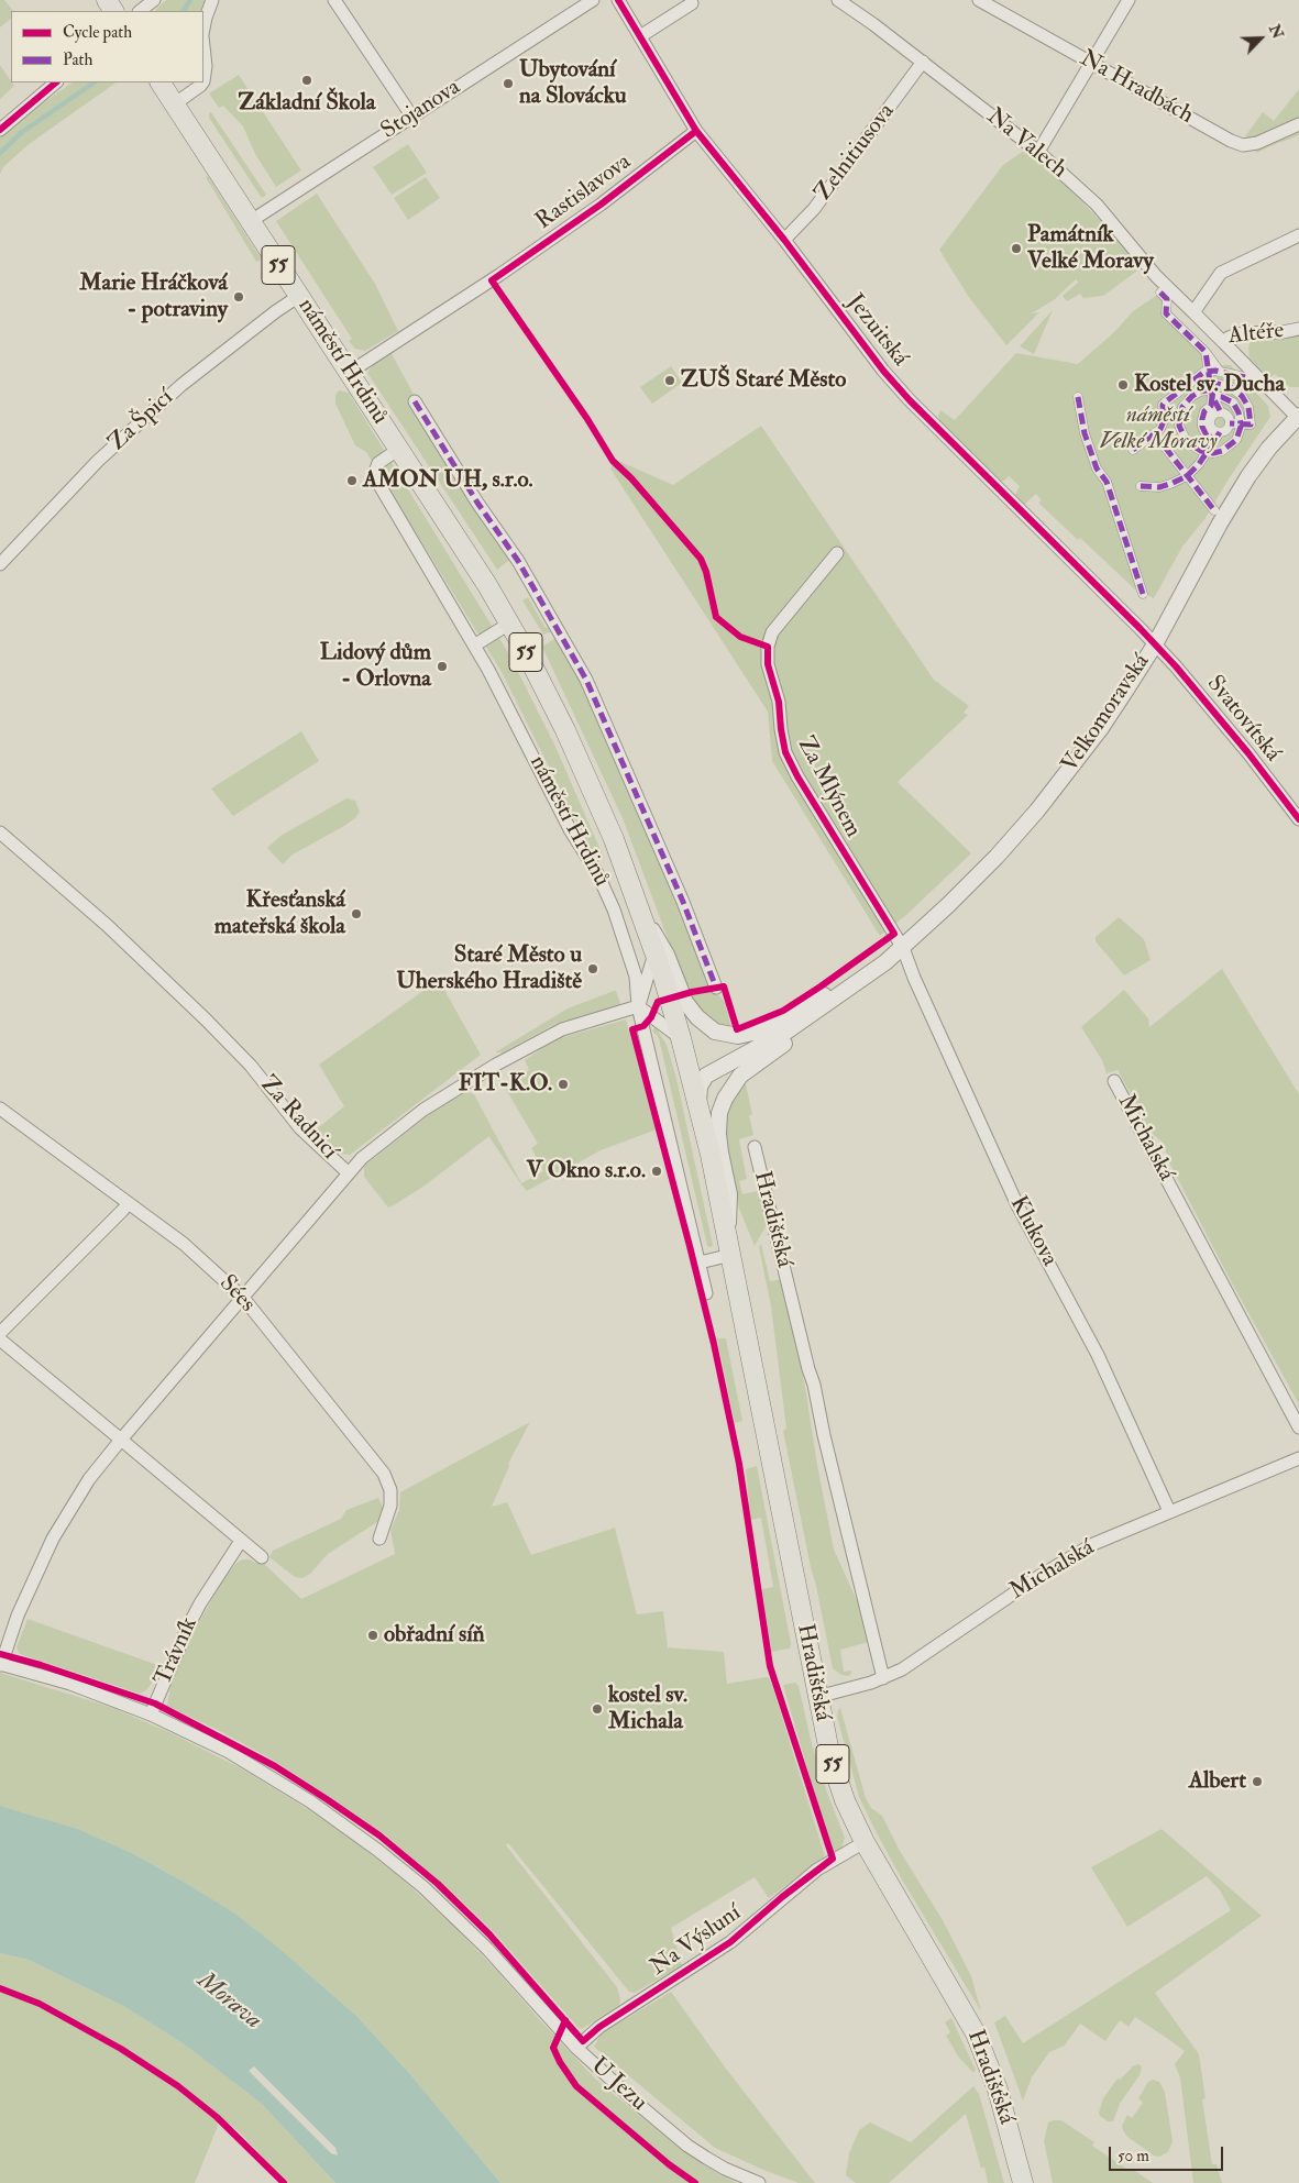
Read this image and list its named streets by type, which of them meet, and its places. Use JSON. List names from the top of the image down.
{
  "streets": {
    "main road": ["55", "náměstí Hrdinů", "Hradišťská"],
    "street": [
      "Na Hradbách",
      "Stojanova",
      "Na Valech",
      "Zelnitiusova",
      "Rastislavova",
      "Jezuitská",
      "Altéře",
      "Za Špicí",
      "Velkomoravská",
      "Svatovítská",
      "Za Mlýnem",
      "Za Radnicí",
      "Michalská",
      "Klukova",
      "Sées",
      "Trávník",
      "Na Výsluní",
      "U Jezu"
    ]
  },
  "crossings": [
    ["Stojanova", "náměstí Hrdinů"],
    ["Na Valech", "Zelnitiusova"],
    ["Na Valech", "Altéře"],
    ["Zelnitiusova", "Jezuitská"],
    ["Rastislavova", "Jezuitská"],
    ["Rastislavova", "náměstí Hrdinů"],
    ["Jezuitská", "Velkomoravská"],
    ["Jezuitská", "Svatovítská"],
    ["náměstí Hrdinů", "Za Špicí"],
    ["náměstí Hrdinů", "Velkomoravská"],
    ["náměstí Hrdinů", "Za Radnicí"],
    ["náměstí Hrdinů", "Hradišťská"],
    ["Velkomoravská", "Svatovítská"],
    ["Velkomoravská", "Za Mlýnem"],
    ["Velkomoravská", "Hradišťská"],
    ["Velkomoravská", "Klukova"],
    ["Za Mlýnem", "Klukova"],
    ["Za Radnicí", "Trávník"],
    ["Michalská", "Hradišťská"],
    ["Michalská", "Klukova"],
    ["Hradišťská", "Na Výsluní"],
    ["Sées", "Trávník"],
    ["Trávník", "U Jezu"],
    ["Na Výsluní", "U Jezu"]
  ],
  "water": ["Morava"],
  "parks": ["náměstí Velké Moravy"],
  "places": [
    "Základní Škola",
    "Ubytování na Slovácku",
    "Památník Velké Moravy",
    "Marie Hráčková - potraviny",
    "ZUŠ Staré Město",
    "Kostel sv. Ducha",
    "AMON UH, s.r.o.",
    "Lidový dům - Orlovna",
    "Křesťanská mateřská škola",
    "Staré Město u Uherského Hradiště",
    "FIT-K.O.",
    "V Okno s.r.o.",
    "obřadní síň",
    "kostel sv. Michala",
    "Albert"
  ],
  "legend": ["Cycle path", "Path"],
  "scale_bar": "50 m",
  "north": "top right"
}
